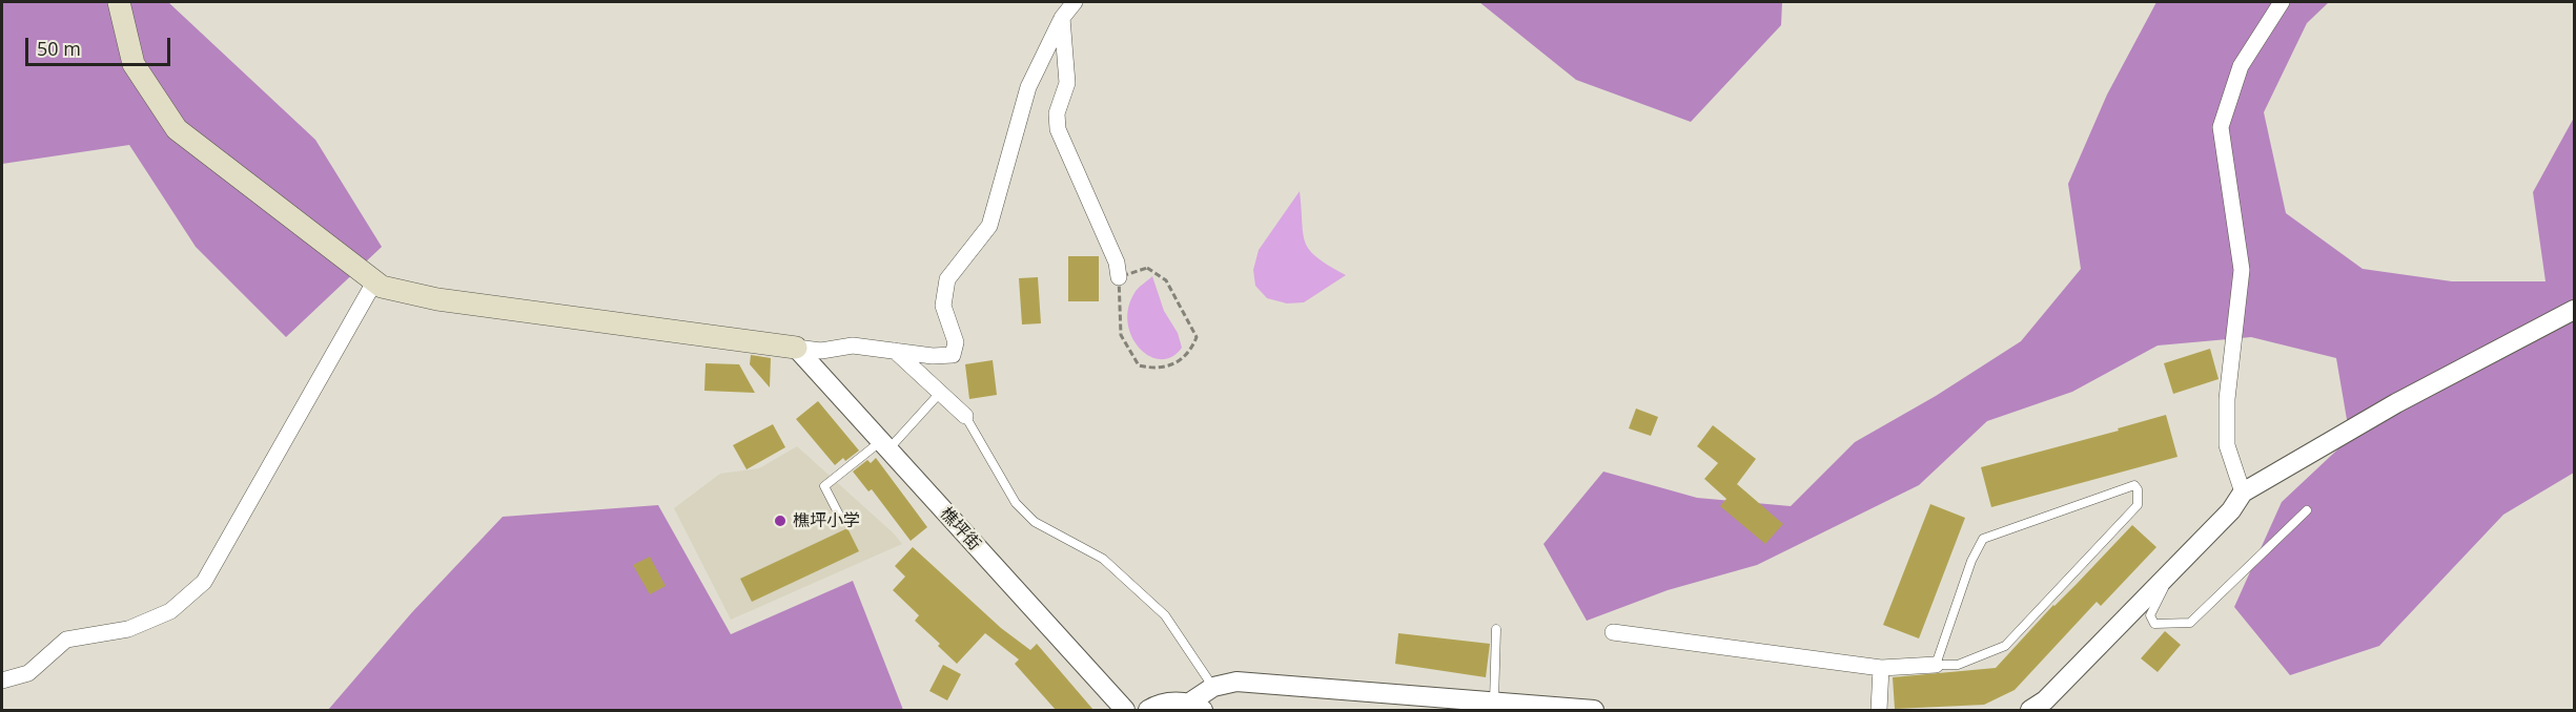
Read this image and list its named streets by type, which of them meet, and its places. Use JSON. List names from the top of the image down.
{
  "streets": {
    "street": ["樵坪街"]
  },
  "places": ["樵坪小学"],
  "scale_bar": "50 m"
}
